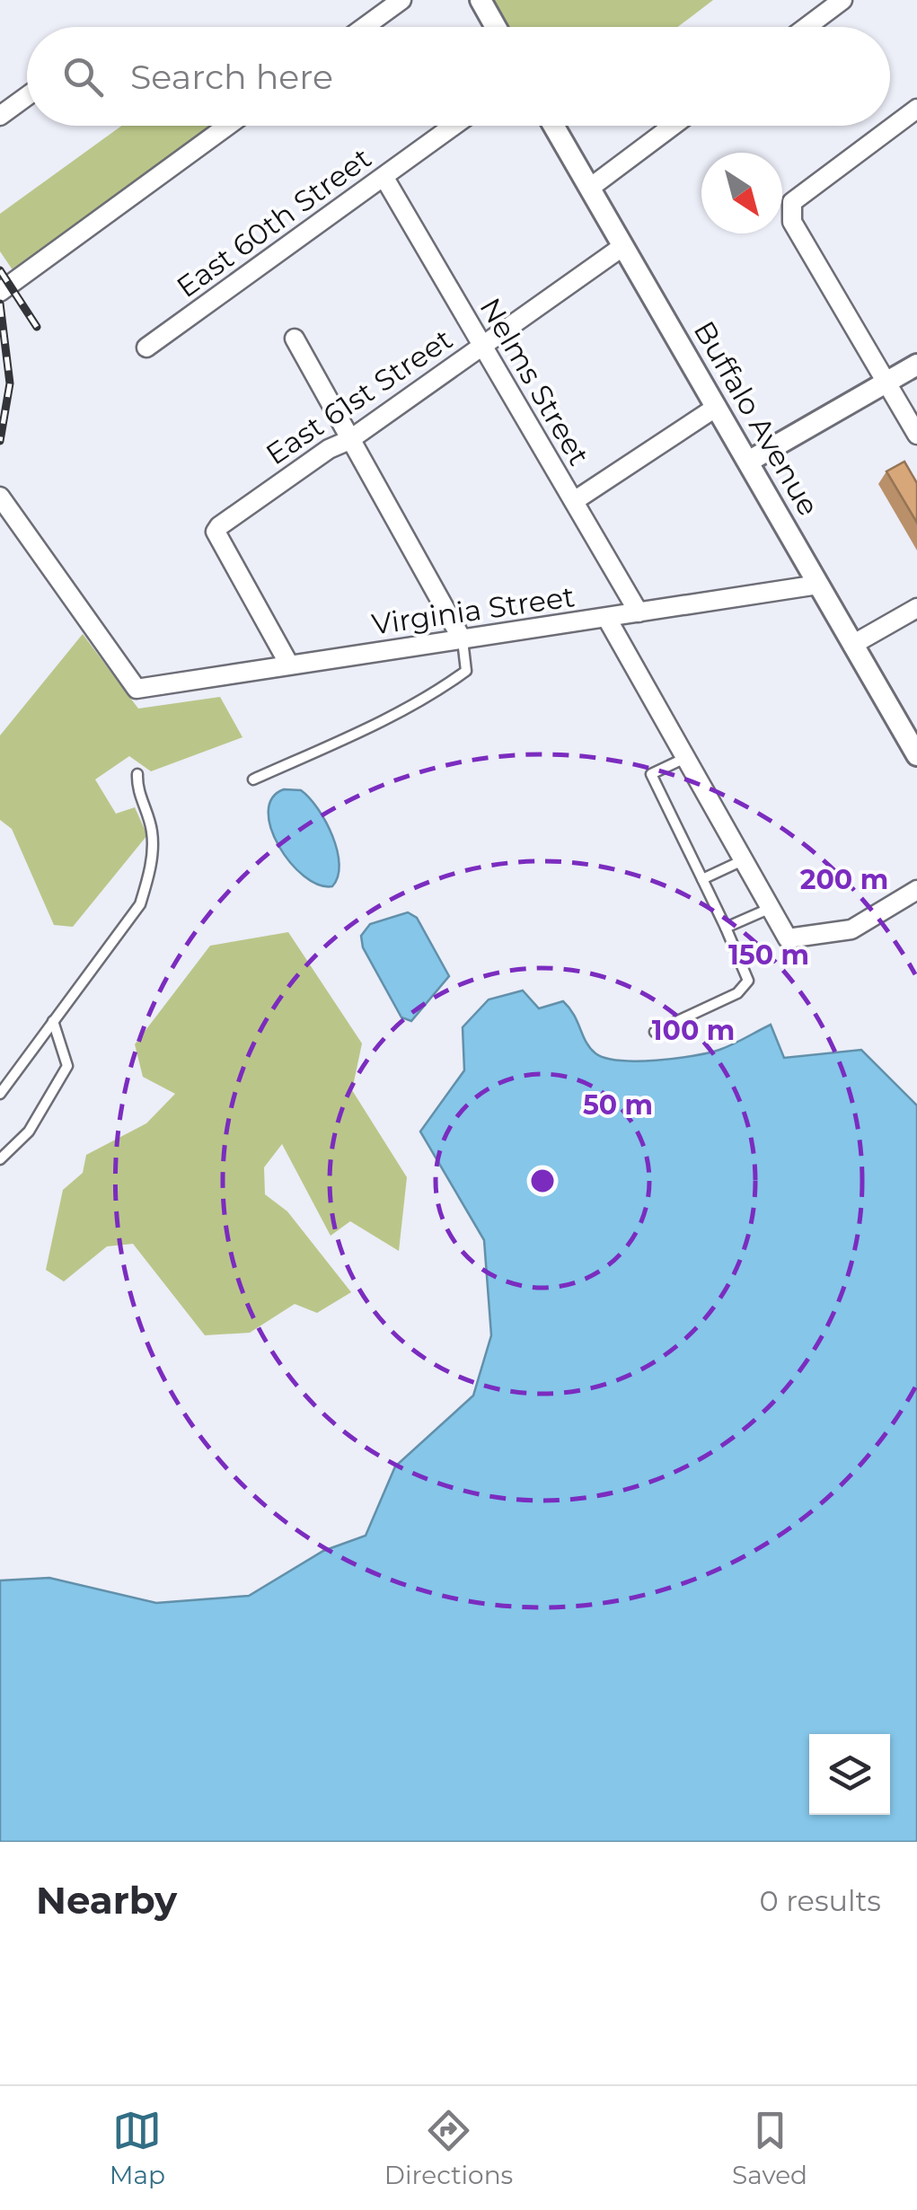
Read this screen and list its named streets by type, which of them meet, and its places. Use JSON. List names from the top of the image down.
{
  "streets": {
    "street": [
      "East 60th Street",
      "Nelms Street",
      "East 61st Street",
      "Buffalo Avenue",
      "Virginia Street"
    ]
  },
  "crossings": [
    ["East 60th Street", "Nelms Street"],
    ["Nelms Street", "East 61st Street"],
    ["Nelms Street", "Virginia Street"],
    ["East 61st Street", "Buffalo Avenue"],
    ["East 61st Street", "Virginia Street"],
    ["Buffalo Avenue", "Virginia Street"]
  ],
  "north": "bottom right",
  "page": {
    "search": "Search here",
    "heading": ["Nearby", "0 results"],
    "nav": ["Map", "Directions", "Saved"]
  },
  "rings": [
    "200 m",
    "150 m",
    "100 m",
    "50 m"
  ]
}
